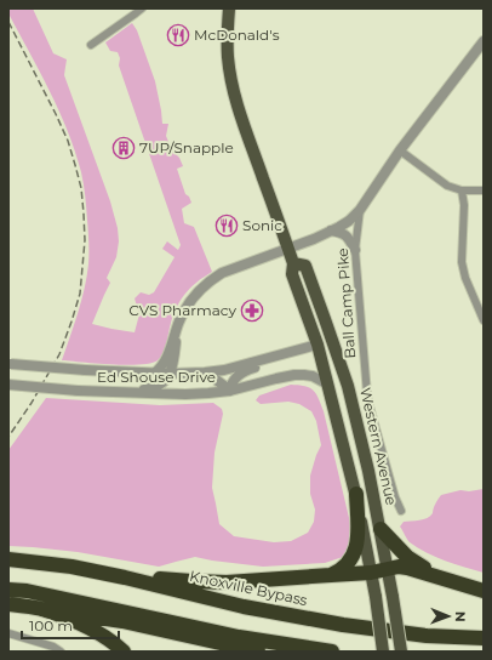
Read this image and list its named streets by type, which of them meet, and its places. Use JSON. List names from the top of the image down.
{
  "streets": {
    "highway": ["Knoxville Bypass"],
    "main road": ["Western Avenue"],
    "street": ["Ball Camp Pike", "Ed Shouse Drive"]
  },
  "crossings": [
    ["Ed Shouse Drive", "Western Avenue"]
  ],
  "places": {
    "restaurant": ["McDonald's", "Sonic"],
    "building": ["7UP/Snapple"],
    "pharmacy": ["CVS Pharmacy"]
  },
  "scale_bar": "100 m",
  "north": "right"
}
